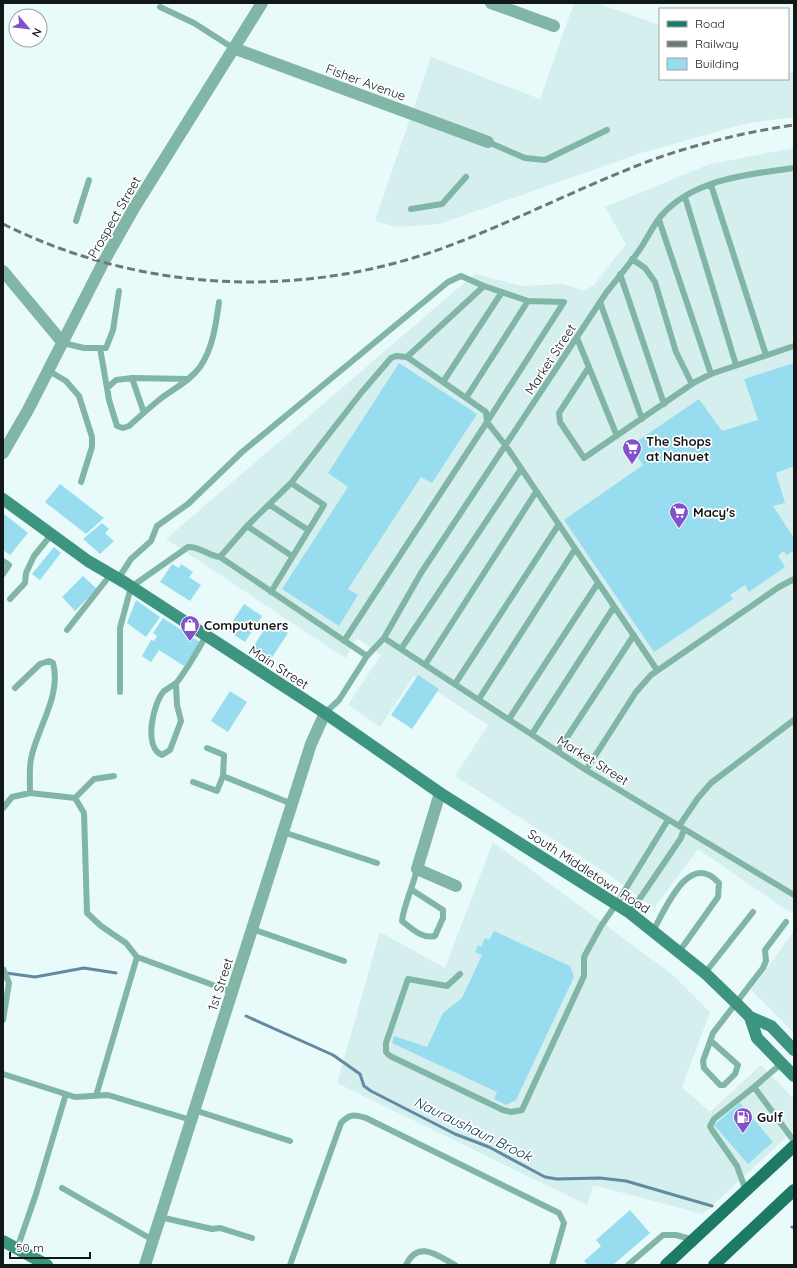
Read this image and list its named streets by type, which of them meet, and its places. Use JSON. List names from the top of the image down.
{
  "streets": {
    "street": [
      "Fisher Avenue",
      "Prospect Street",
      "Main Street",
      "South Middletown Road",
      "1st Street"
    ],
    "lane": ["Market Street"]
  },
  "crossings": [
    ["Fisher Avenue", "Prospect Street"],
    ["Market Street", "Main Street"],
    ["Market Street", "1st Street"],
    ["Main Street", "South Middletown Road"],
    ["Main Street", "1st Street"]
  ],
  "water": ["Nauraushaun Brook"],
  "places": {
    "supermarket": ["The Shops at Nanuet", "Macy's"],
    "shop": ["Computuners"],
    "fuel station": ["Gulf"]
  },
  "legend": ["Road", "Railway", "Building"],
  "scale_bar": "50 m",
  "north": "bottom right"
}
